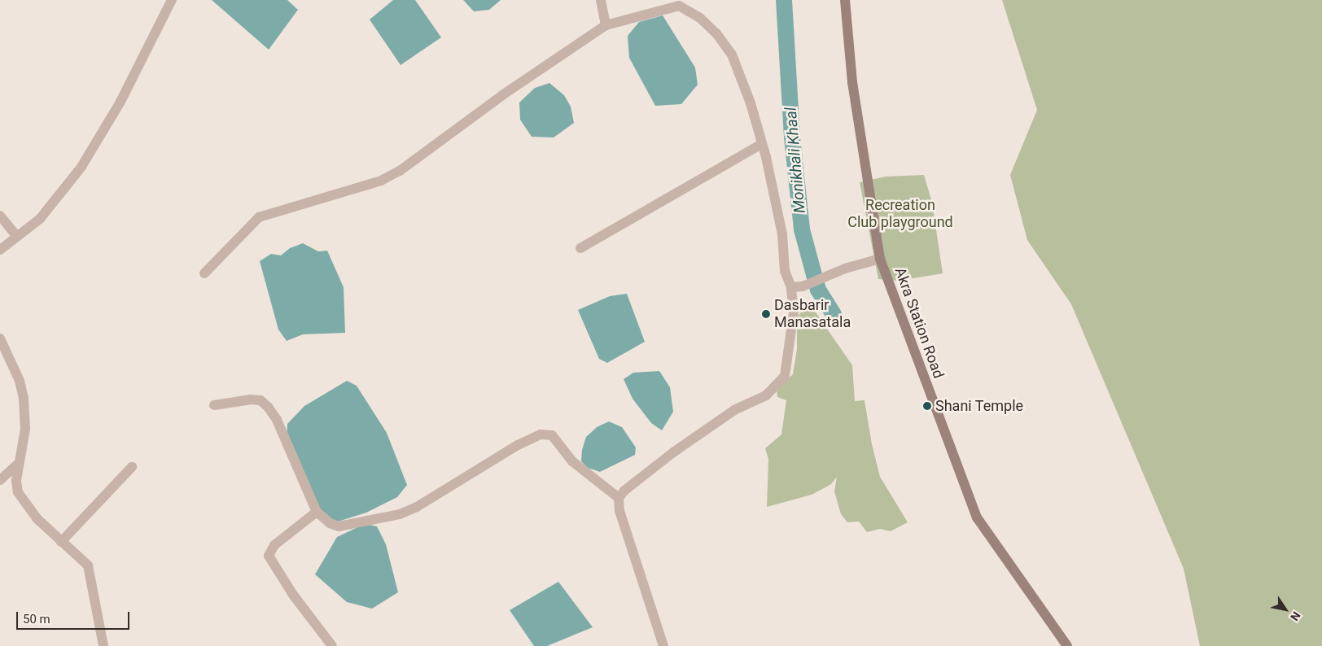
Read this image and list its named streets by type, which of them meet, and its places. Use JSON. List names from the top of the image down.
{
  "streets": {
    "main road": ["Akra Station Road"]
  },
  "water": ["Monikhali Khaal"],
  "parks": ["Recreation Club playground"],
  "places": ["Dasbarir Manasatala", "Shani Temple"],
  "scale_bar": "50 m",
  "north": "bottom right"
}
